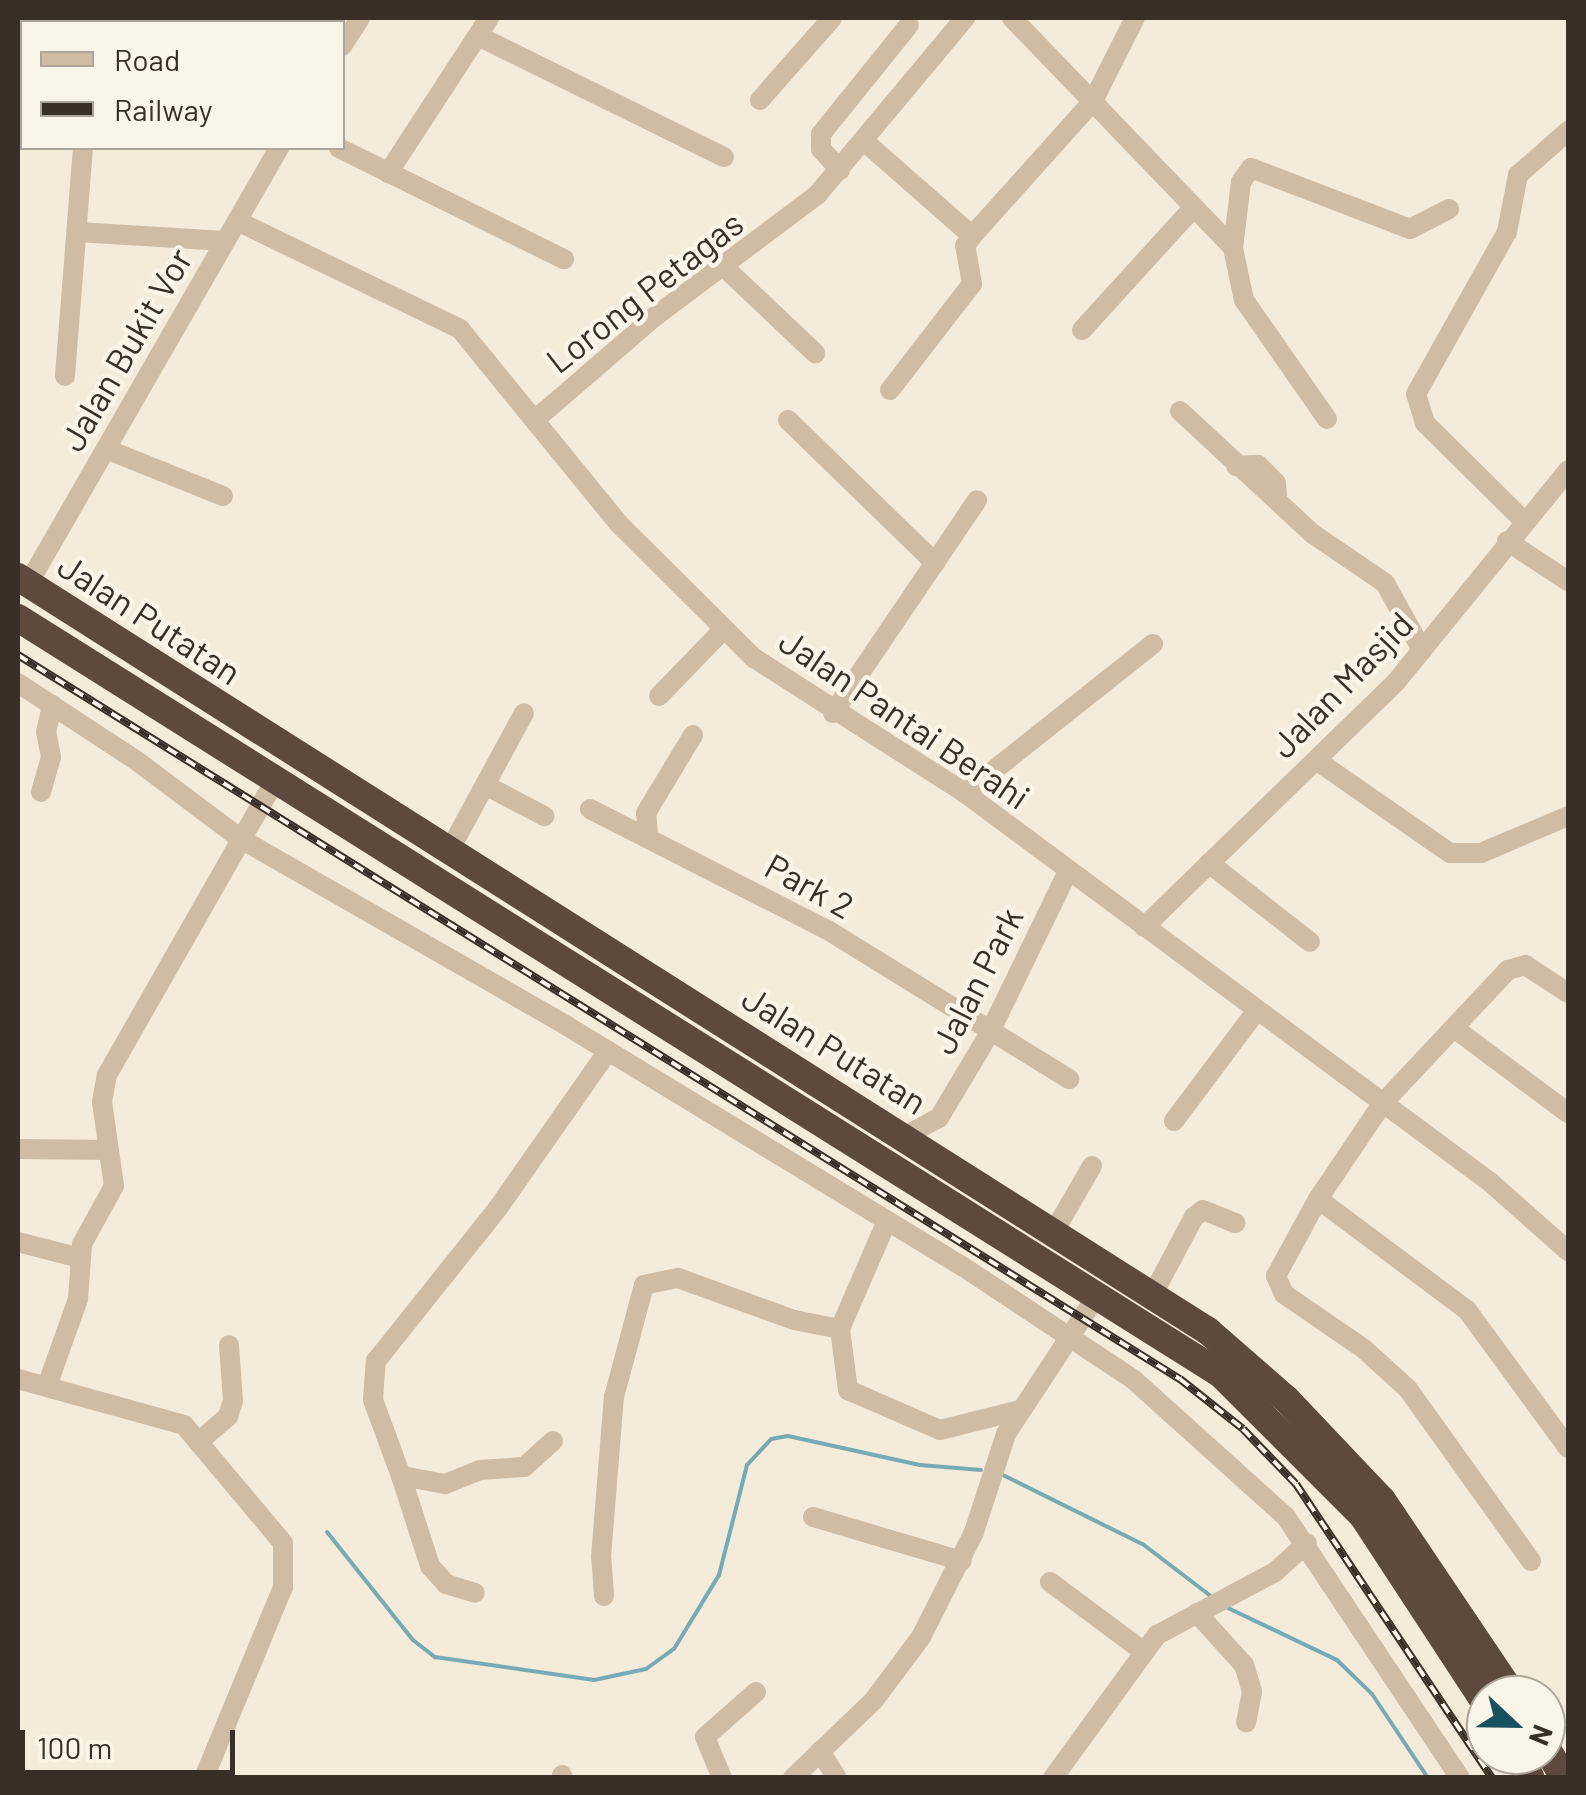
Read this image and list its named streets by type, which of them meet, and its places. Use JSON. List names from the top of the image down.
{
  "streets": {
    "highway": ["Jalan Putatan"],
    "street": [
      "Lorong Petagas",
      "Jalan Bukit Vor",
      "Jalan Masjid",
      "Jalan Pantai Berahi",
      "Park 2",
      "Jalan Park"
    ]
  },
  "crossings": [
    ["Lorong Petagas", "Jalan Pantai Berahi"],
    ["Jalan Bukit Vor", "Jalan Putatan"],
    ["Jalan Bukit Vor", "Jalan Pantai Berahi"],
    ["Jalan Masjid", "Jalan Pantai Berahi"],
    ["Jalan Pantai Berahi", "Jalan Park"],
    ["Park 2", "Jalan Park"]
  ],
  "legend": ["Road", "Railway"],
  "scale_bar": "100 m",
  "north": "right"
}
